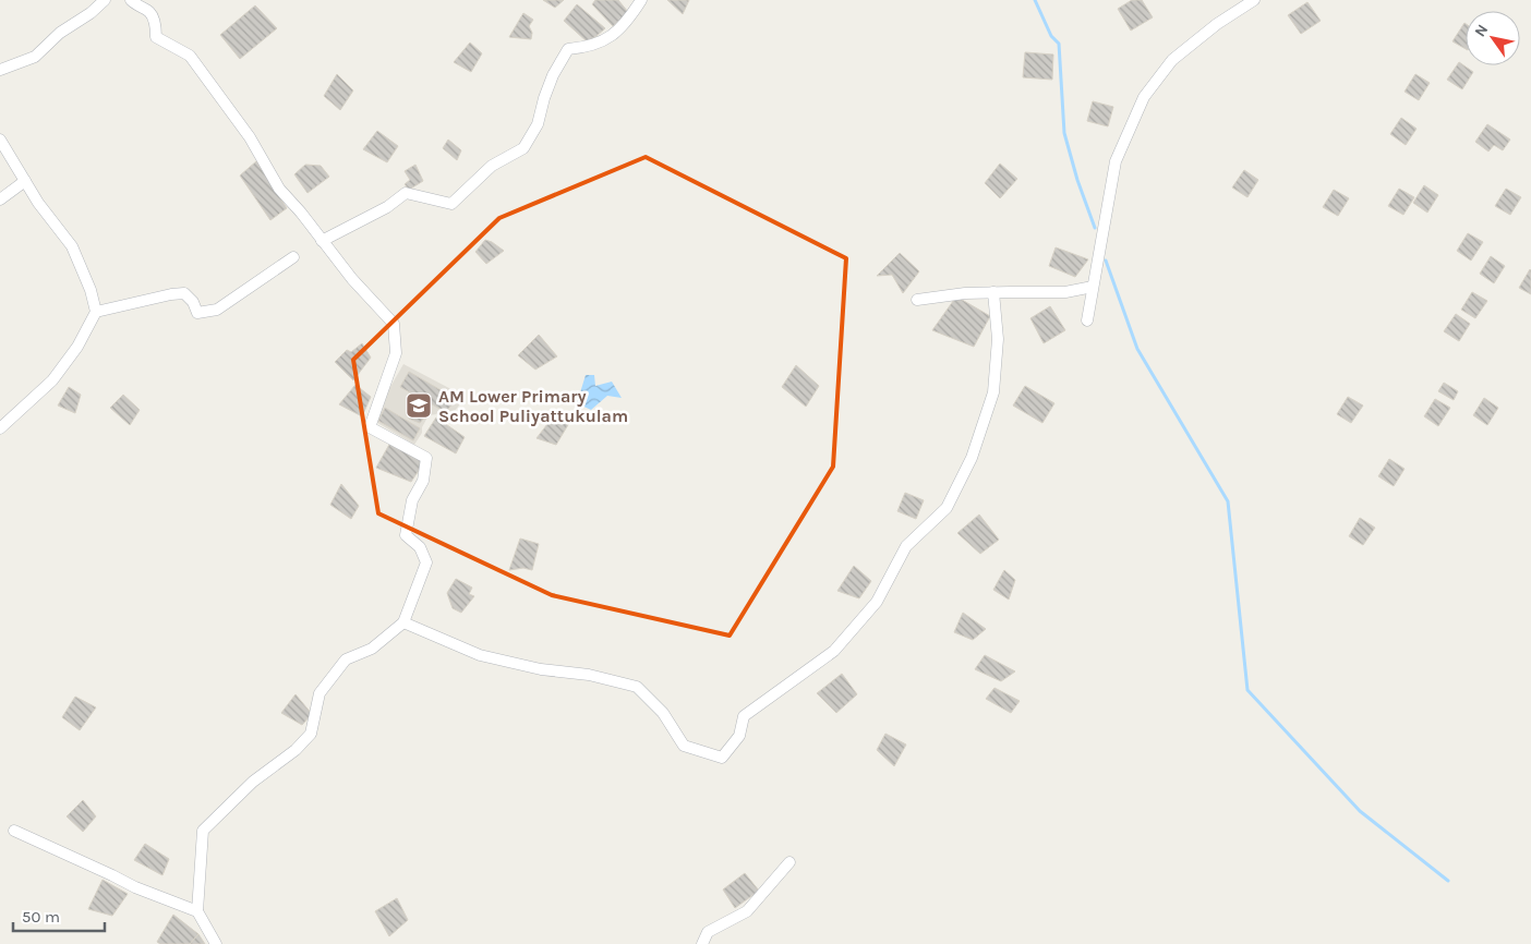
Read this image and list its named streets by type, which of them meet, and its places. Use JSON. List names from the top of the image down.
{
  "places": {
    "school or university": ["AM Lower Primary School Puliyattukulam"]
  },
  "scale_bar": "50 m",
  "north": "top left"
}
